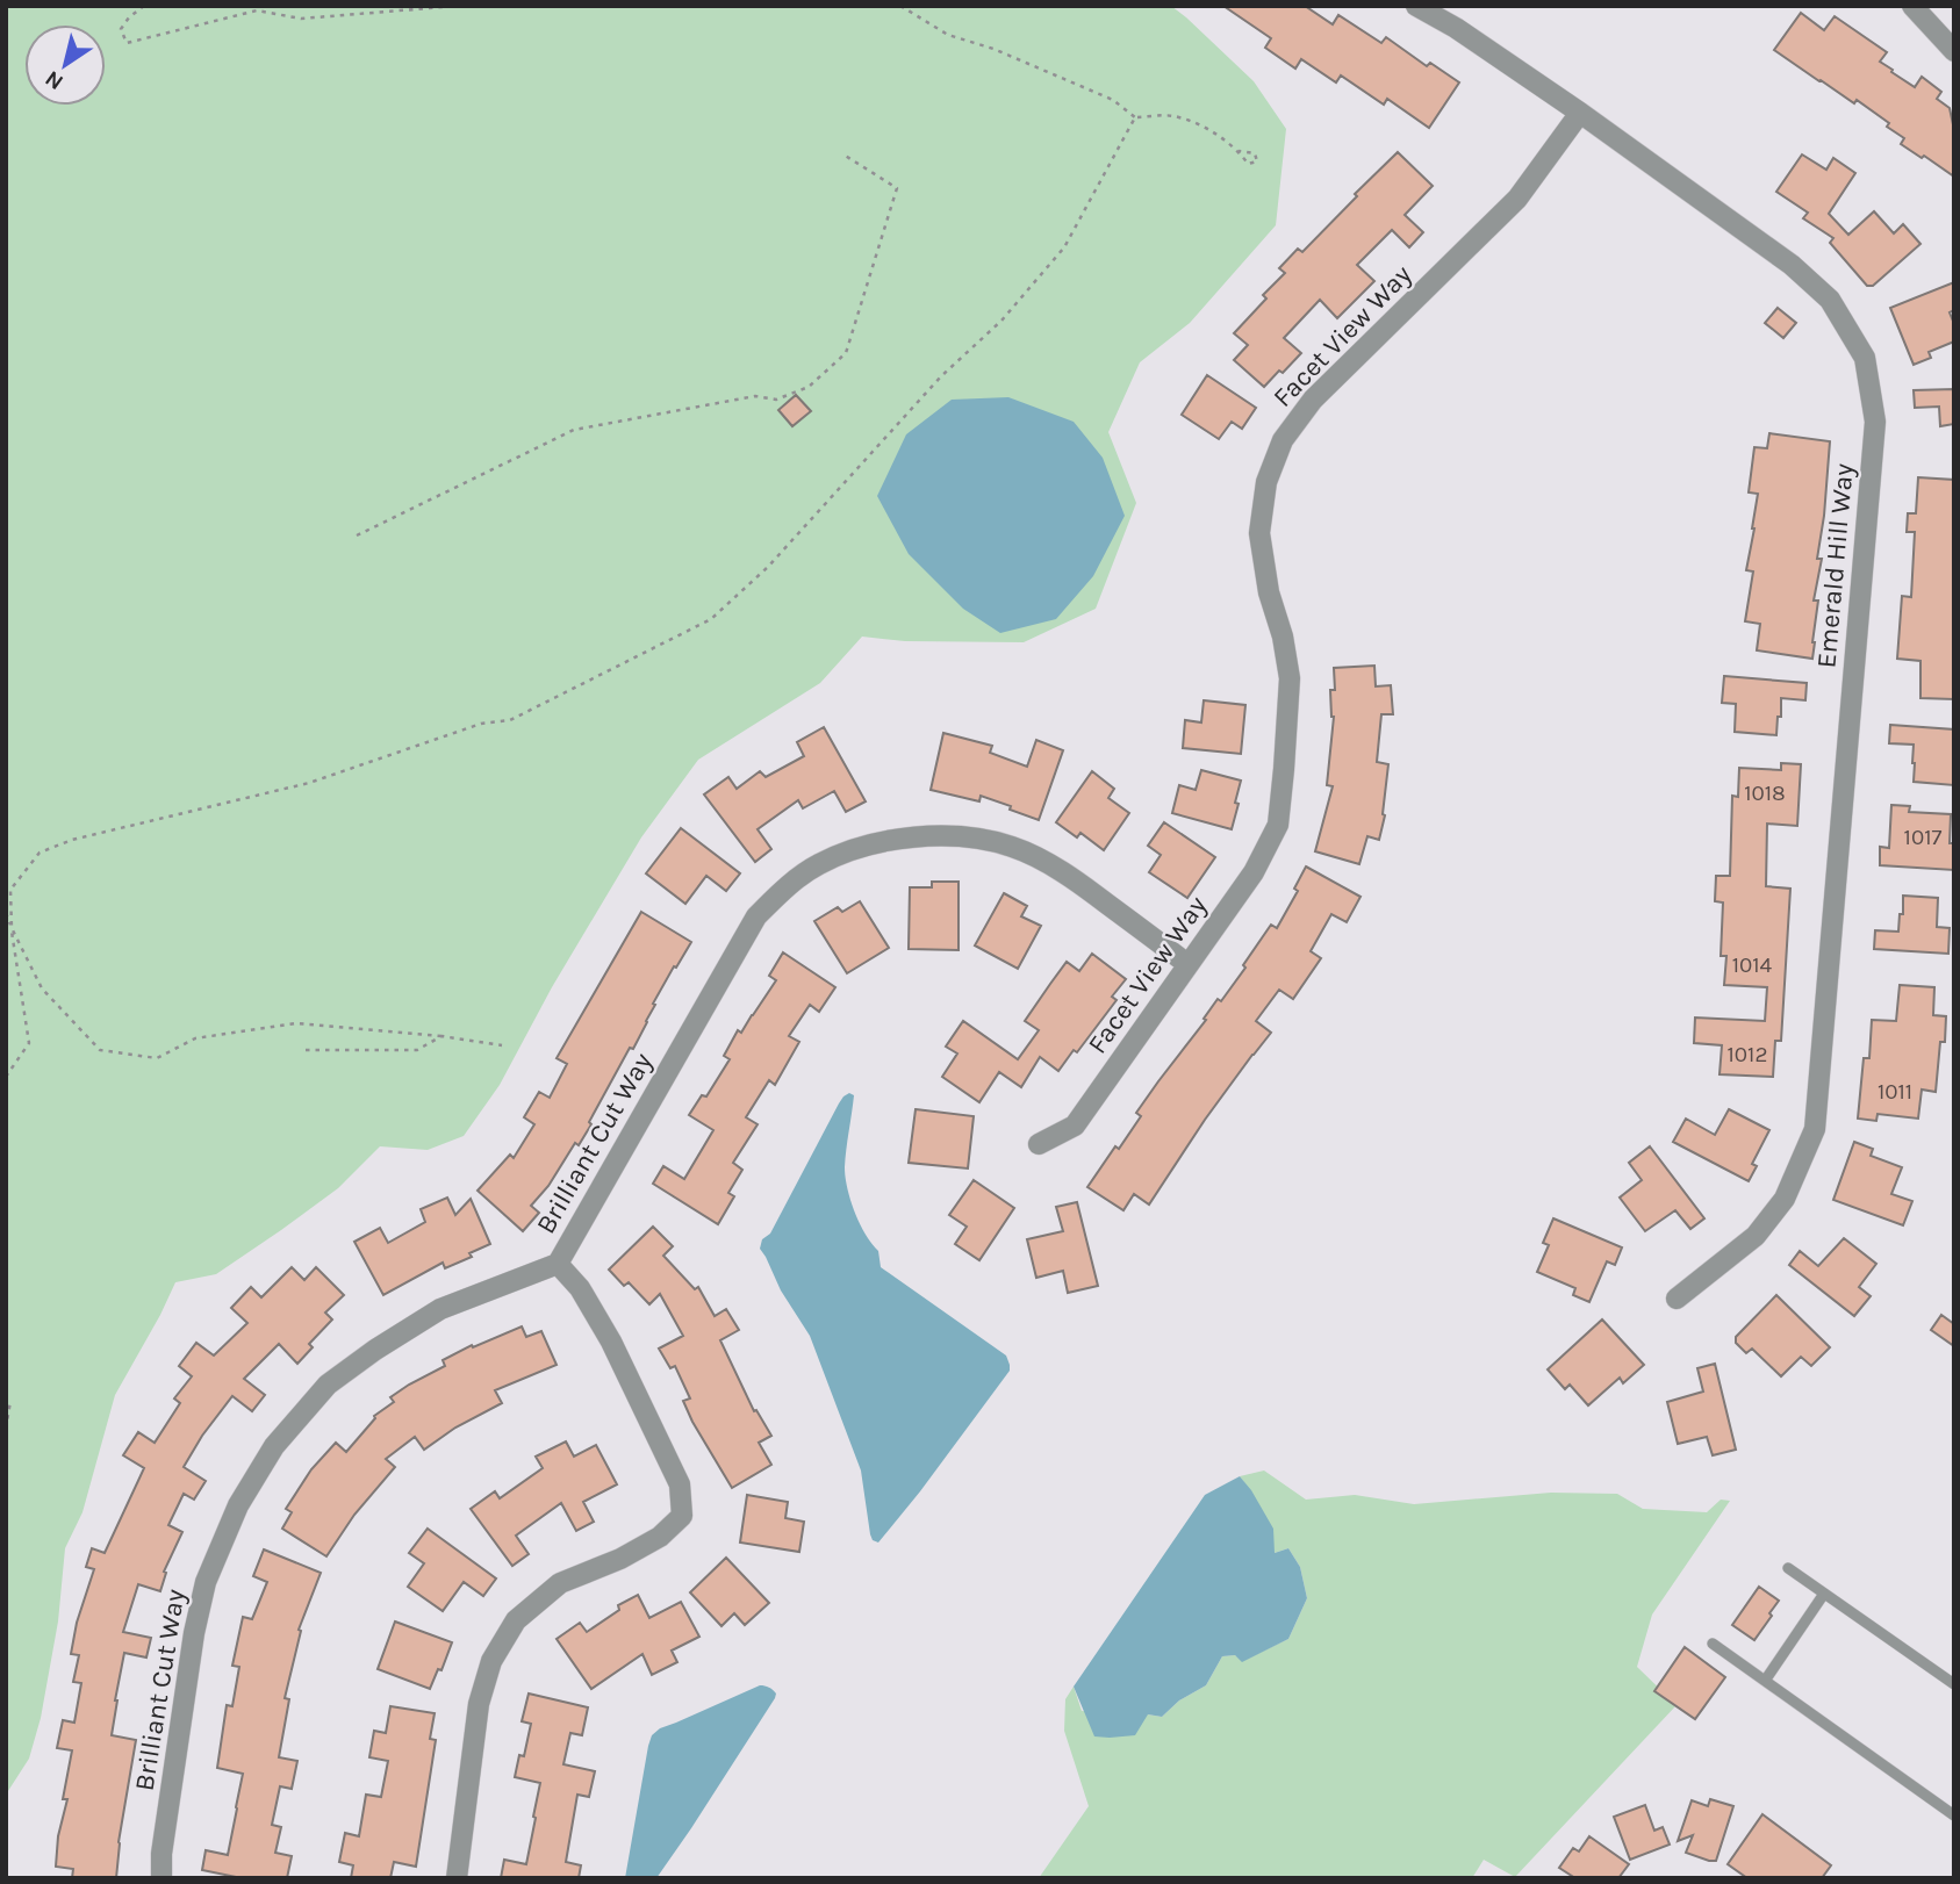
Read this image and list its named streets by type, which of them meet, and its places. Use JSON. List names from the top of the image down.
{
  "streets": {
    "street": ["Facet View Way", "Emerald Hill Way", "Brilliant Cut Way"]
  },
  "crossings": [
    ["Facet View Way", "Emerald Hill Way"],
    ["Facet View Way", "Brilliant Cut Way"]
  ],
  "house_numbers": [
    "1018",
    "1017",
    "1014",
    "1012",
    "1011"
  ],
  "north": "bottom left"
}
